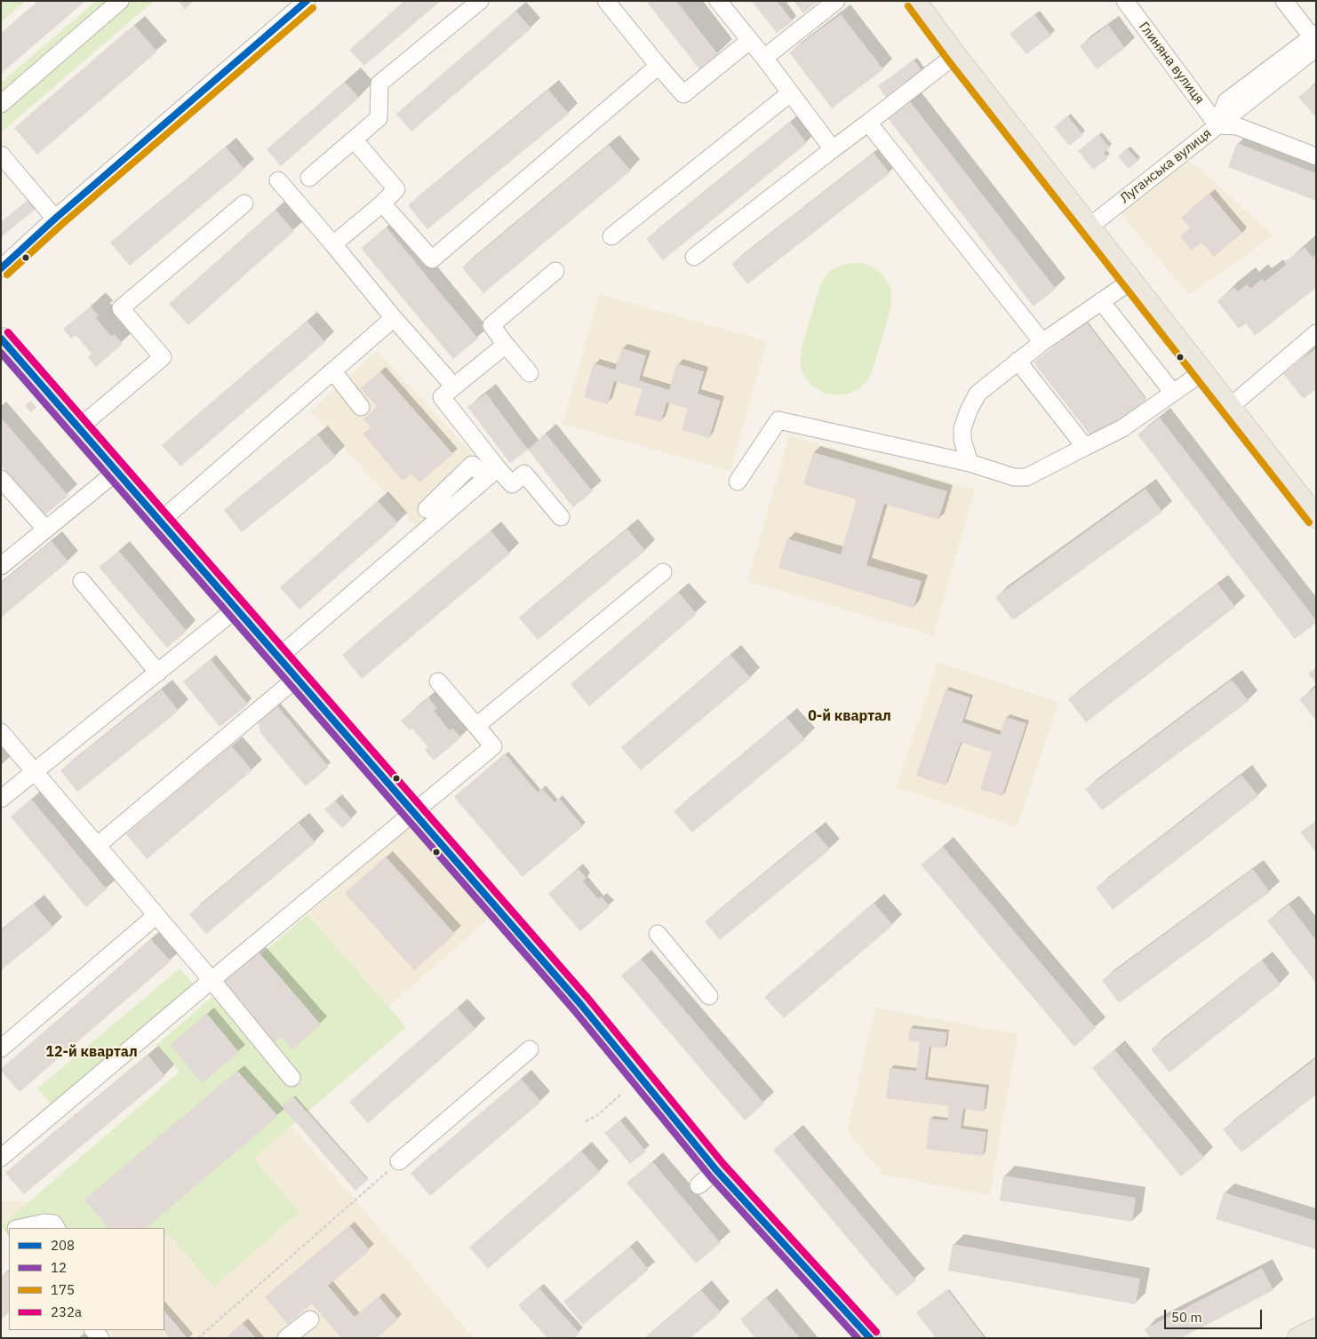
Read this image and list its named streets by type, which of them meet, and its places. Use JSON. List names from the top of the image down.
{
  "streets": {
    "street": ["Глиняна вулиця", "Луганська вулиця"]
  },
  "crossings": [
    ["Глиняна вулиця", "Луганська вулиця"]
  ],
  "districts": ["0-й квартал", "12-й квартал"],
  "lines": [
    "transit line 208",
    "transit line 175",
    "transit line 232а",
    "transit line 12"
  ],
  "legend": [
    "208",
    "12",
    "175",
    "232а"
  ],
  "scale_bar": "50 m"
}
